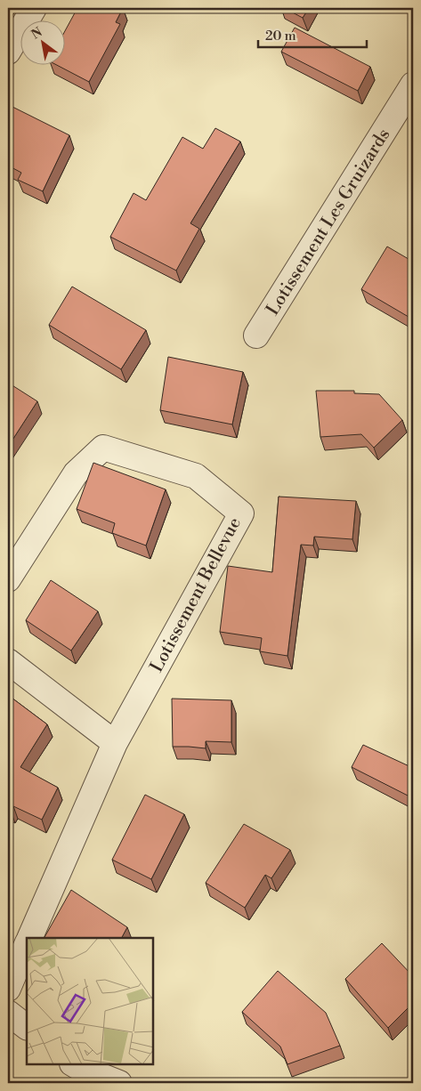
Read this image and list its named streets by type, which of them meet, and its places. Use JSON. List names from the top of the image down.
{
  "streets": {
    "street": ["Lotissement Les Gruizards", "Lotissement Bellevue"]
  },
  "scale_bar": "20 m",
  "north": "top left"
}
